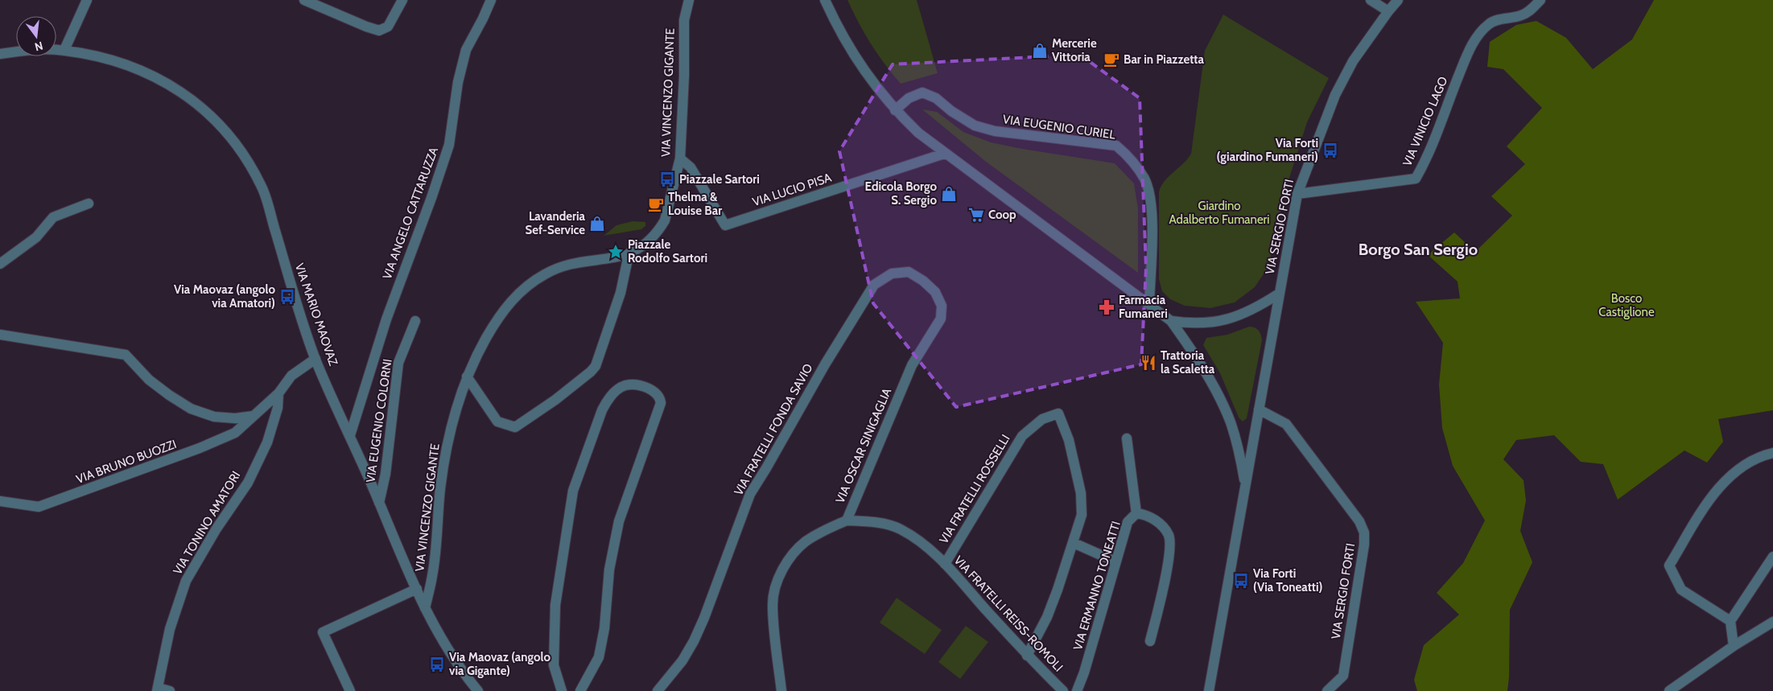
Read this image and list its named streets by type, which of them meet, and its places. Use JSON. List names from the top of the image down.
{
  "streets": {
    "street": [
      "VIA VINCENZO GIGANTE",
      "VIA VINICIO LAGO",
      "VIA EUGENIO CURIEL",
      "VIA LUCIO PISA",
      "VIA ANGELO CATTARUZZA",
      "VIA SERGIO FORTI",
      "VIA MARIO MAOVAZ",
      "VIA EUGENIO COLORNI",
      "VIA FRATELLI FONDA SAVIO",
      "VIA OSCAR SINIGAGLIA",
      "VIA BRUNO BUOZZI",
      "VIA FRATELLI ROSSELLI",
      "VIA TONINO AMATORI",
      "VIA ERMANNO TONEATTI",
      "VIA FRATELLI REISS-ROMOLI"
    ]
  },
  "crossings": [
    ["VIA VINCENZO GIGANTE", "VIA LUCIO PISA"],
    ["VIA VINCENZO GIGANTE", "VIA MARIO MAOVAZ"],
    ["VIA VINICIO LAGO", "VIA SERGIO FORTI"],
    ["VIA ANGELO CATTARUZZA", "VIA MARIO MAOVAZ"],
    ["VIA MARIO MAOVAZ", "VIA EUGENIO COLORNI"],
    ["VIA FRATELLI FONDA SAVIO", "VIA OSCAR SINIGAGLIA"],
    ["VIA OSCAR SINIGAGLIA", "VIA FRATELLI REISS-ROMOLI"],
    ["VIA BRUNO BUOZZI", "VIA TONINO AMATORI"],
    ["VIA FRATELLI ROSSELLI", "VIA FRATELLI REISS-ROMOLI"]
  ],
  "districts": ["Borgo San Sergio"],
  "parks": ["Giardino Adalberto Fumaneri", "Bosco Castiglione"],
  "places": {
    "shop": ["Mercerie Vittoria", "Edicola Borgo S. Sergio", "Lavanderia Sef-Service"],
    "cafe": ["Bar in Piazzetta", "Thelma & Louise Bar"],
    "bus stop": [
      "Via Forti (giardino Fumaneri)",
      "Piazzale Sartori",
      "Via Maovaz (angolo via Amatori)",
      "Via Forti (Via Toneatti)",
      "Via Maovaz (angolo via Gigante)"
    ],
    "supermarket": ["Coop"],
    "place": ["Piazzale Rodolfo Sartori"],
    "pharmacy": ["Farmacia Fumaneri"],
    "restaurant": ["Trattoria la Scaletta"]
  },
  "north": "bottom"
}
